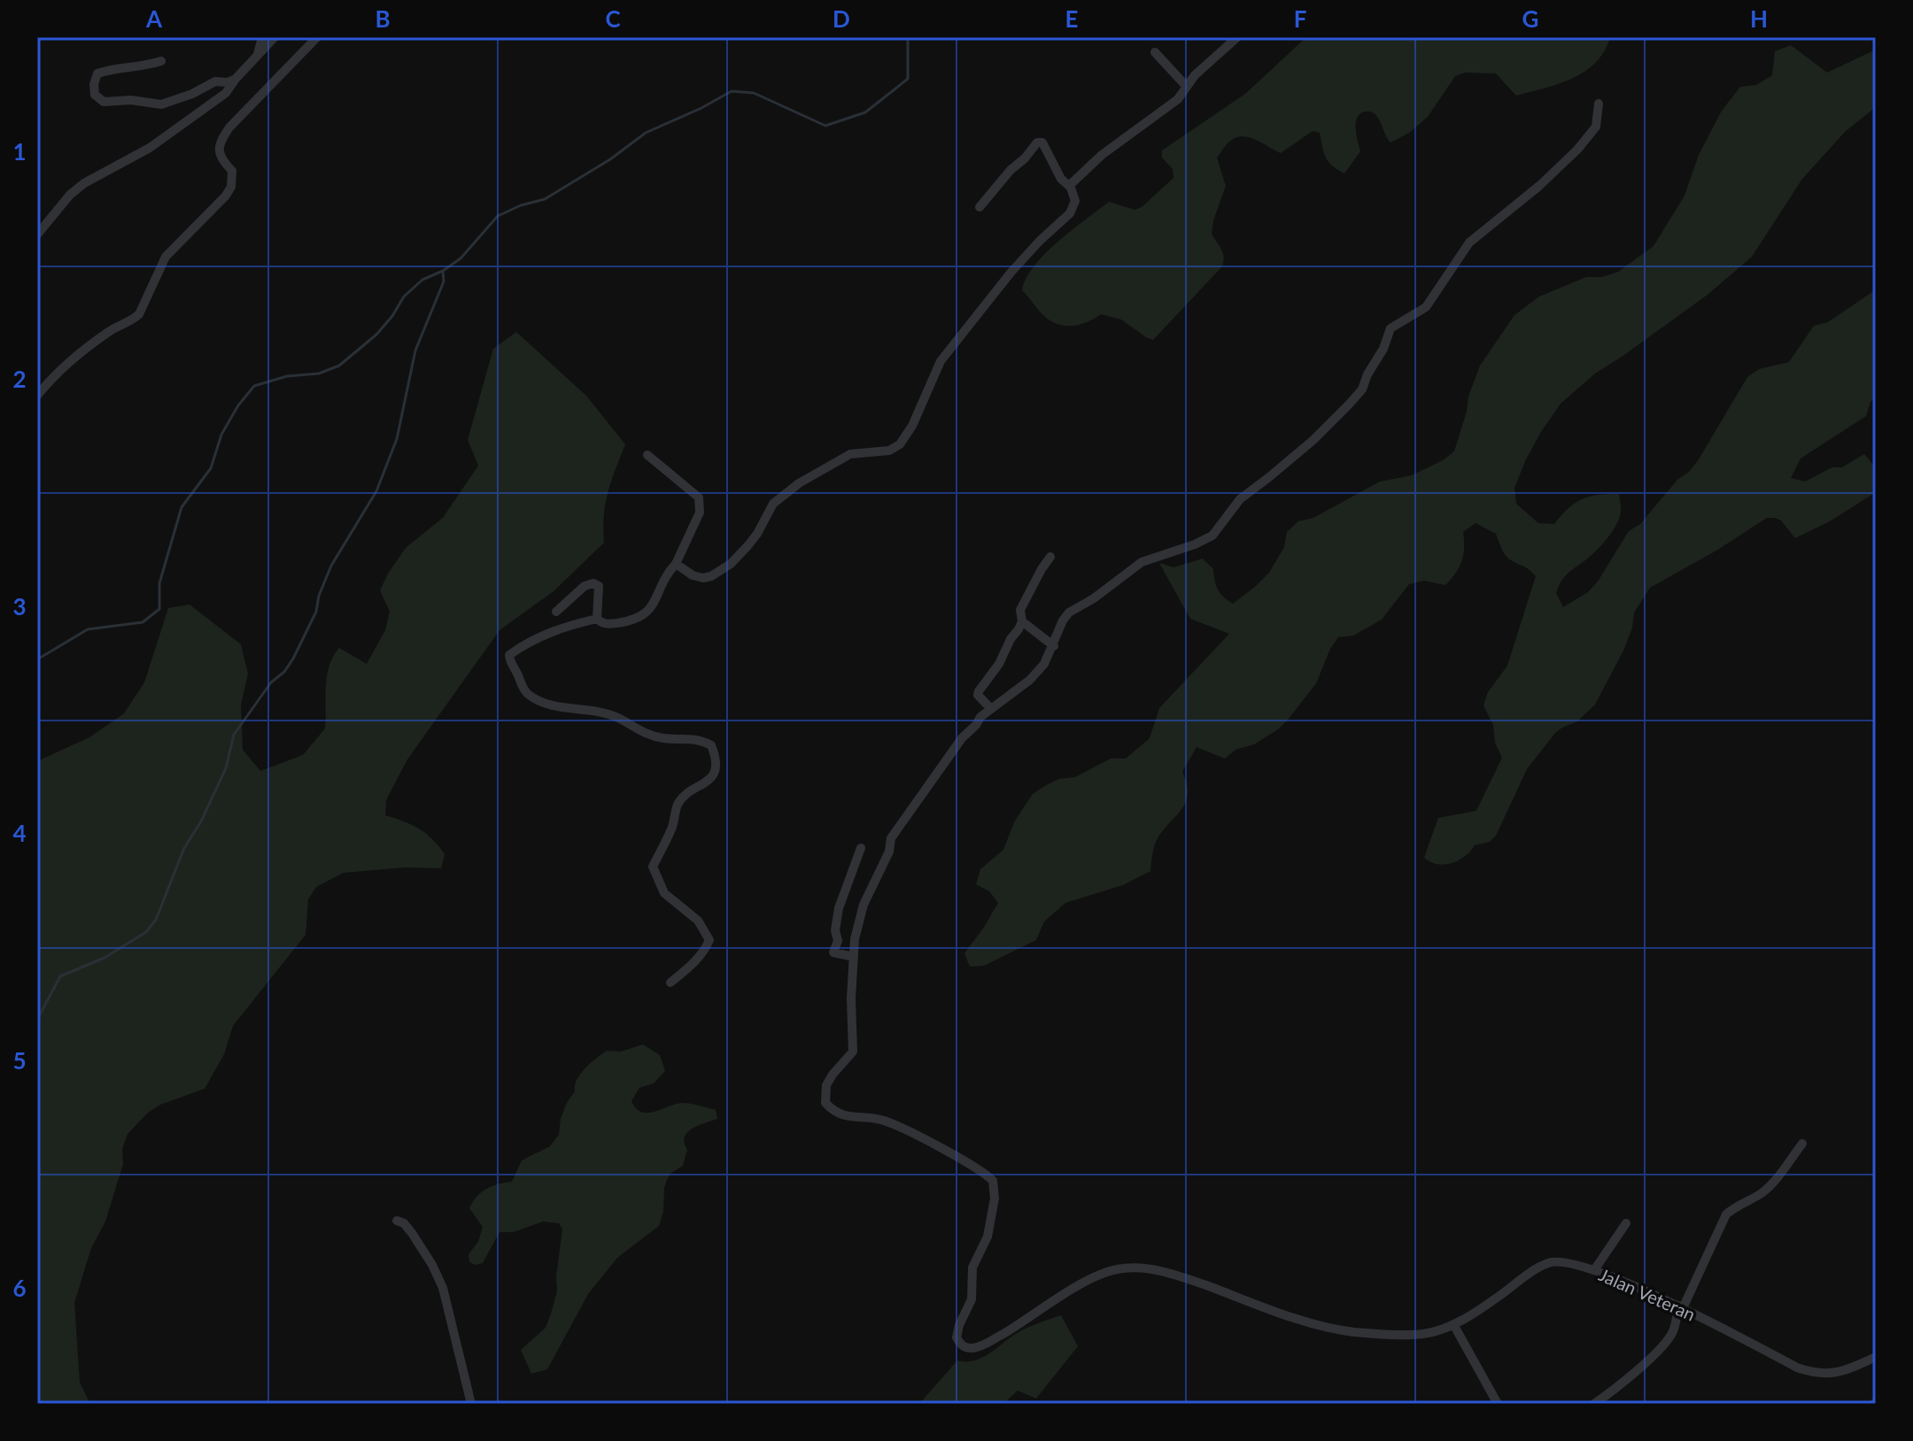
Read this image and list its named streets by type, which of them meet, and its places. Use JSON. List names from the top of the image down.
{
  "streets": {
    "street": ["Jalan Veteran"]
  },
  "grid": {
    "columns": [
      "A",
      "B",
      "C",
      "D",
      "E",
      "F",
      "G",
      "H"
    ],
    "rows": [
      "1",
      "2",
      "3",
      "4",
      "5",
      "6"
    ]
  }
}
